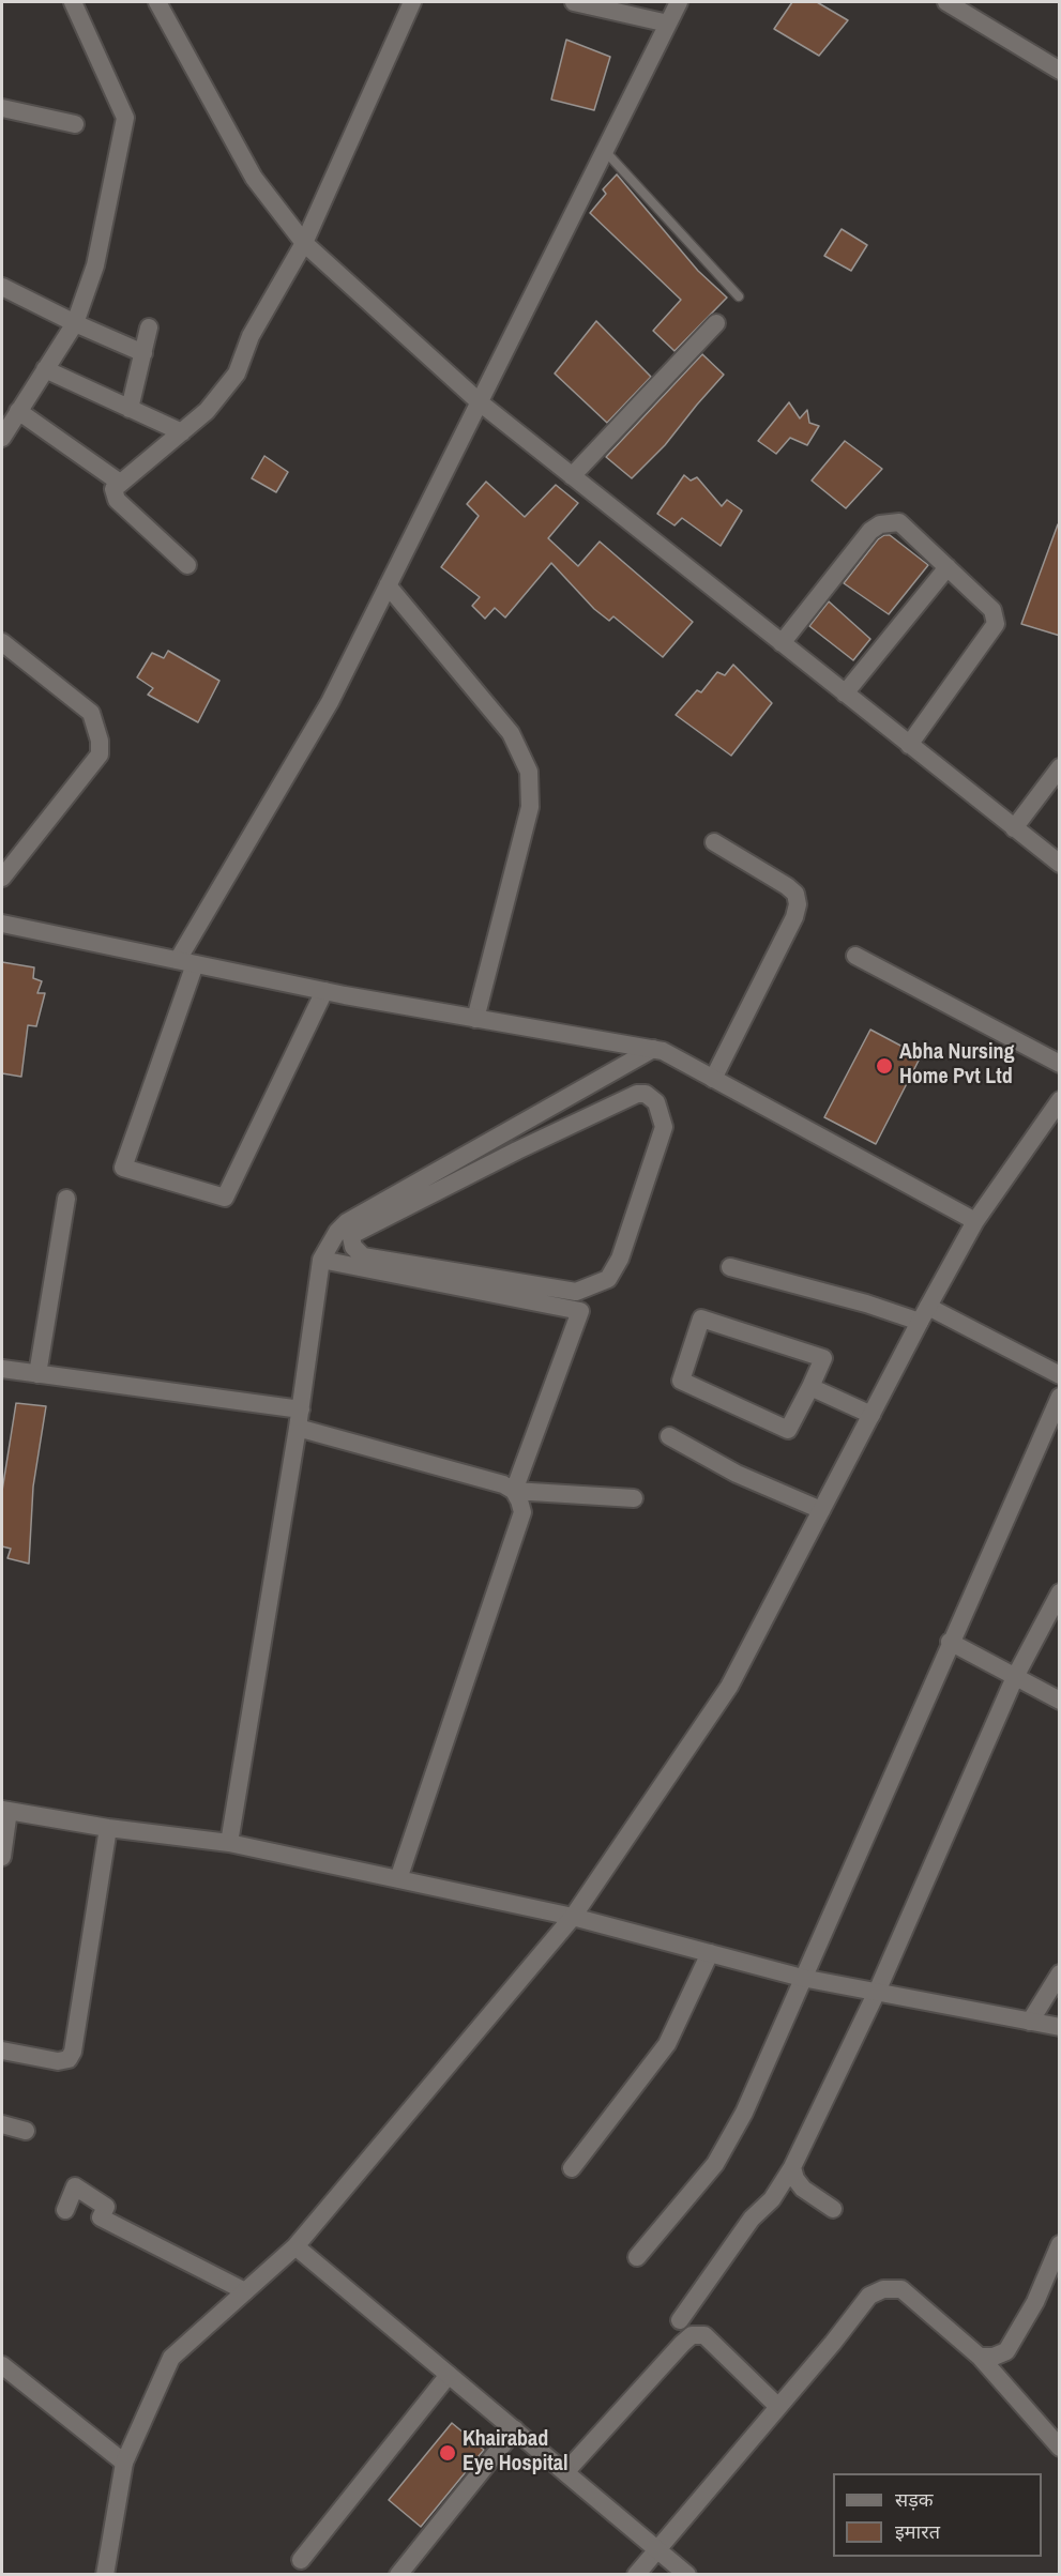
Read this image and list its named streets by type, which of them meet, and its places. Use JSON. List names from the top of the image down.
{
  "places": ["Abha Nursing Home Pvt Ltd", "Khairabad Eye Hospital"],
  "legend": ["सड़क", "इमारत"]
}
